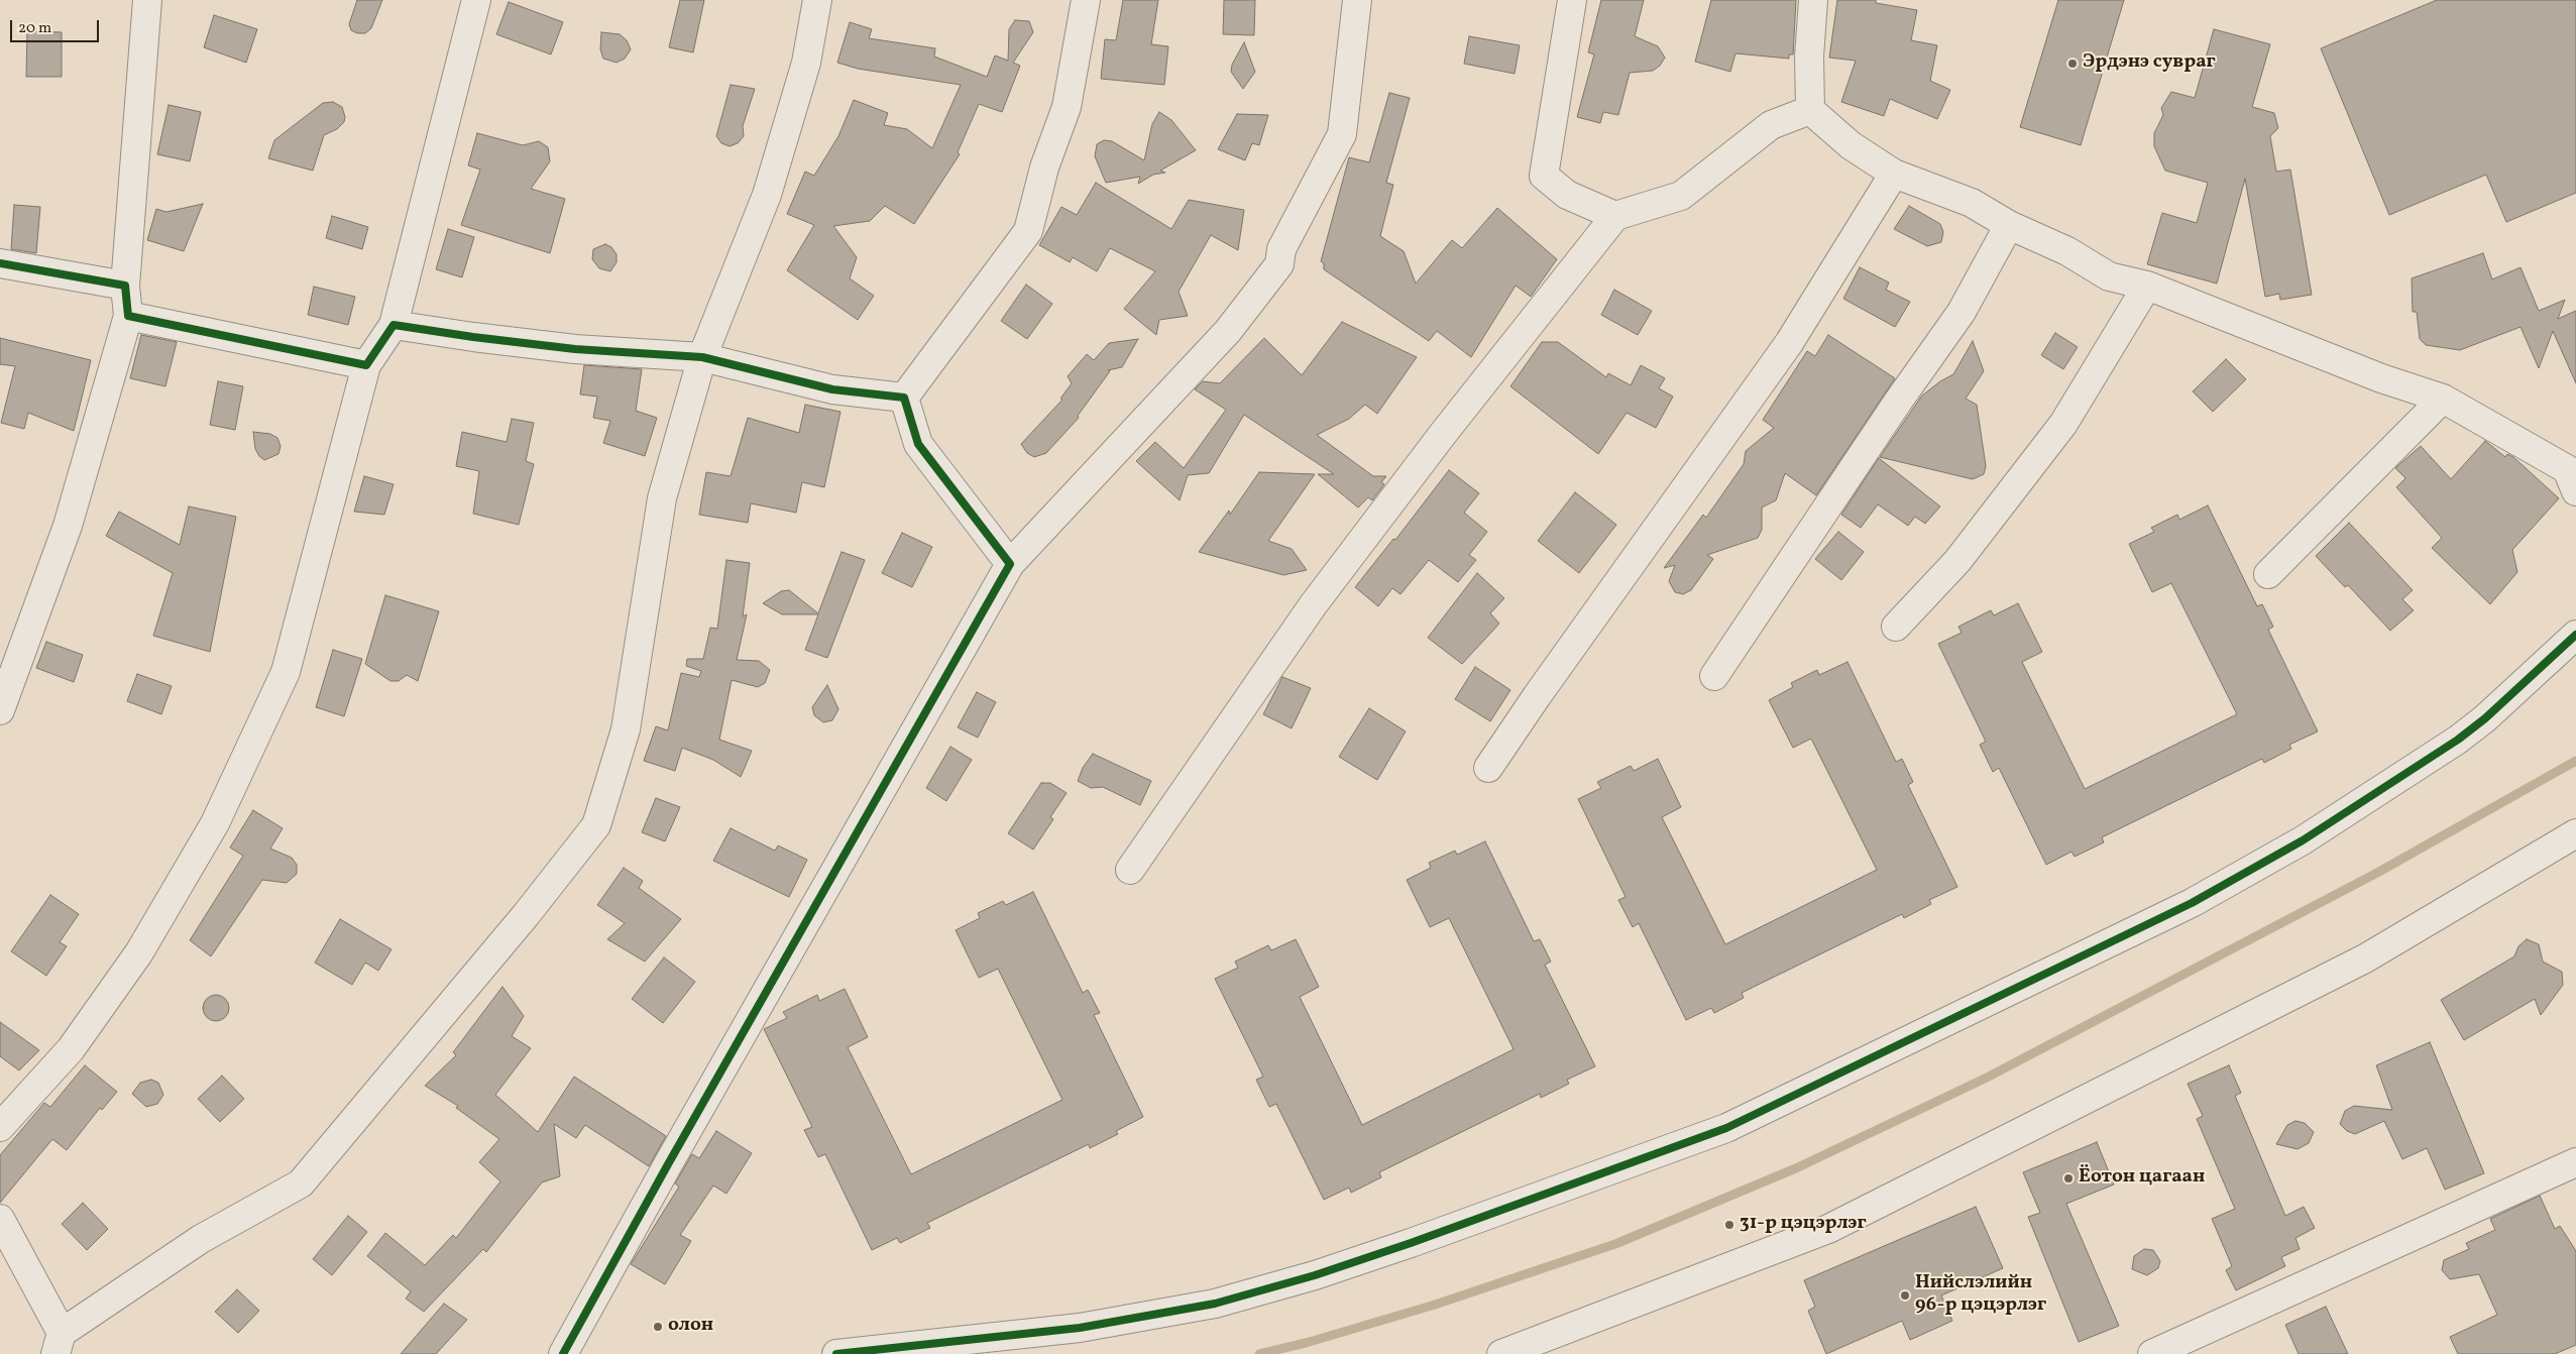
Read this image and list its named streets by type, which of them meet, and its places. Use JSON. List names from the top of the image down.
{
  "places": [
    "Эрдэнэ сувраг",
    "Ёотон цагаан",
    "31-р цэцэрлэг",
    "Нийслэлийн 96-р цэцэрлэг",
    "олон"
  ],
  "scale_bar": "20 m"
}
